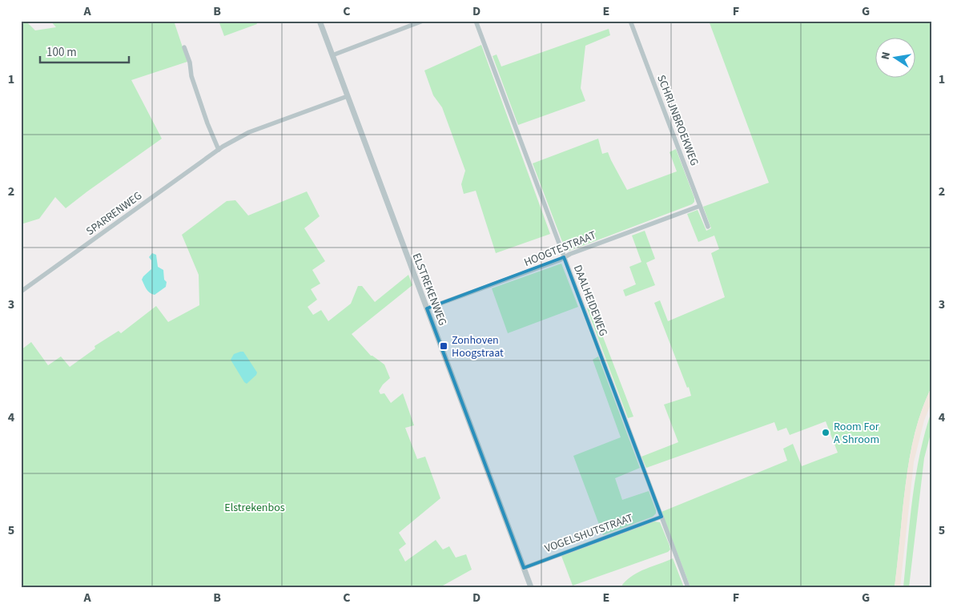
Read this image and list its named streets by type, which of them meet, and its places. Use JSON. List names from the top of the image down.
{
  "streets": {
    "street": [
      "SCHRIJNBROEKWEG",
      "SPARRENWEG",
      "HOOGTESTRAAT",
      "ELSTREKENWEG",
      "DAALHEIDEWEG",
      "VOGELSHUTSTRAAT"
    ]
  },
  "crossings": [
    ["SCHRIJNBROEKWEG", "HOOGTESTRAAT"],
    ["SPARRENWEG", "ELSTREKENWEG"],
    ["HOOGTESTRAAT", "ELSTREKENWEG"],
    ["HOOGTESTRAAT", "DAALHEIDEWEG"],
    ["ELSTREKENWEG", "VOGELSHUTSTRAAT"],
    ["DAALHEIDEWEG", "VOGELSHUTSTRAAT"]
  ],
  "parks": ["Elstrekenbos"],
  "places": {
    "transit": ["Zonhoven Hoogstraat"],
    "other": ["Room For A Shroom"]
  },
  "scale_bar": "100 m",
  "north": "left",
  "grid": {
    "columns": [
      "A",
      "B",
      "C",
      "D",
      "E",
      "F",
      "G"
    ],
    "rows": [
      "1",
      "2",
      "3",
      "4",
      "5"
    ]
  }
}
